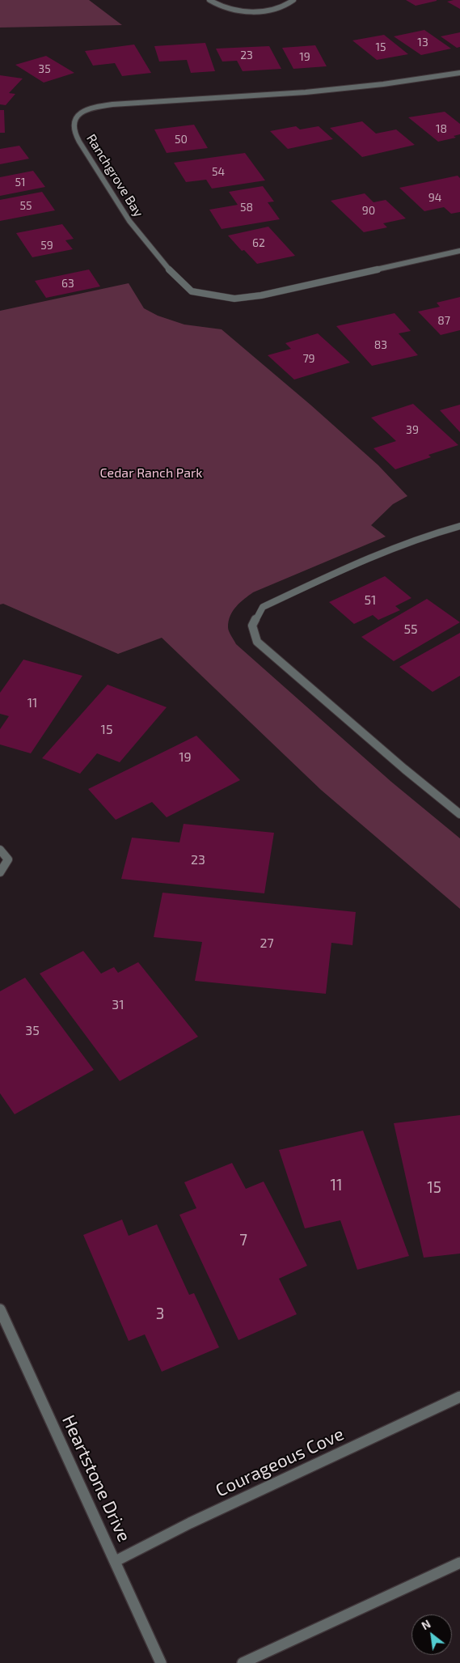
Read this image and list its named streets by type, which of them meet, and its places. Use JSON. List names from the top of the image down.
{
  "streets": {
    "street": ["Ranchgrove Bay", "Courageous Cove", "Heartstone Drive"]
  },
  "crossings": [
    ["Courageous Cove", "Heartstone Drive"]
  ],
  "parks": ["Cedar Ranch Park"],
  "house_numbers": [
    "13",
    "15",
    "23",
    "19",
    "35",
    "18",
    "50",
    "54",
    "51",
    "94",
    "55",
    "58",
    "90",
    "62",
    "59",
    "63",
    "87",
    "83",
    "79",
    "39",
    "51",
    "55",
    "11",
    "15",
    "19",
    "23",
    "27",
    "31",
    "35",
    "11",
    "15",
    "7",
    "3"
  ],
  "north": "top left"
}
